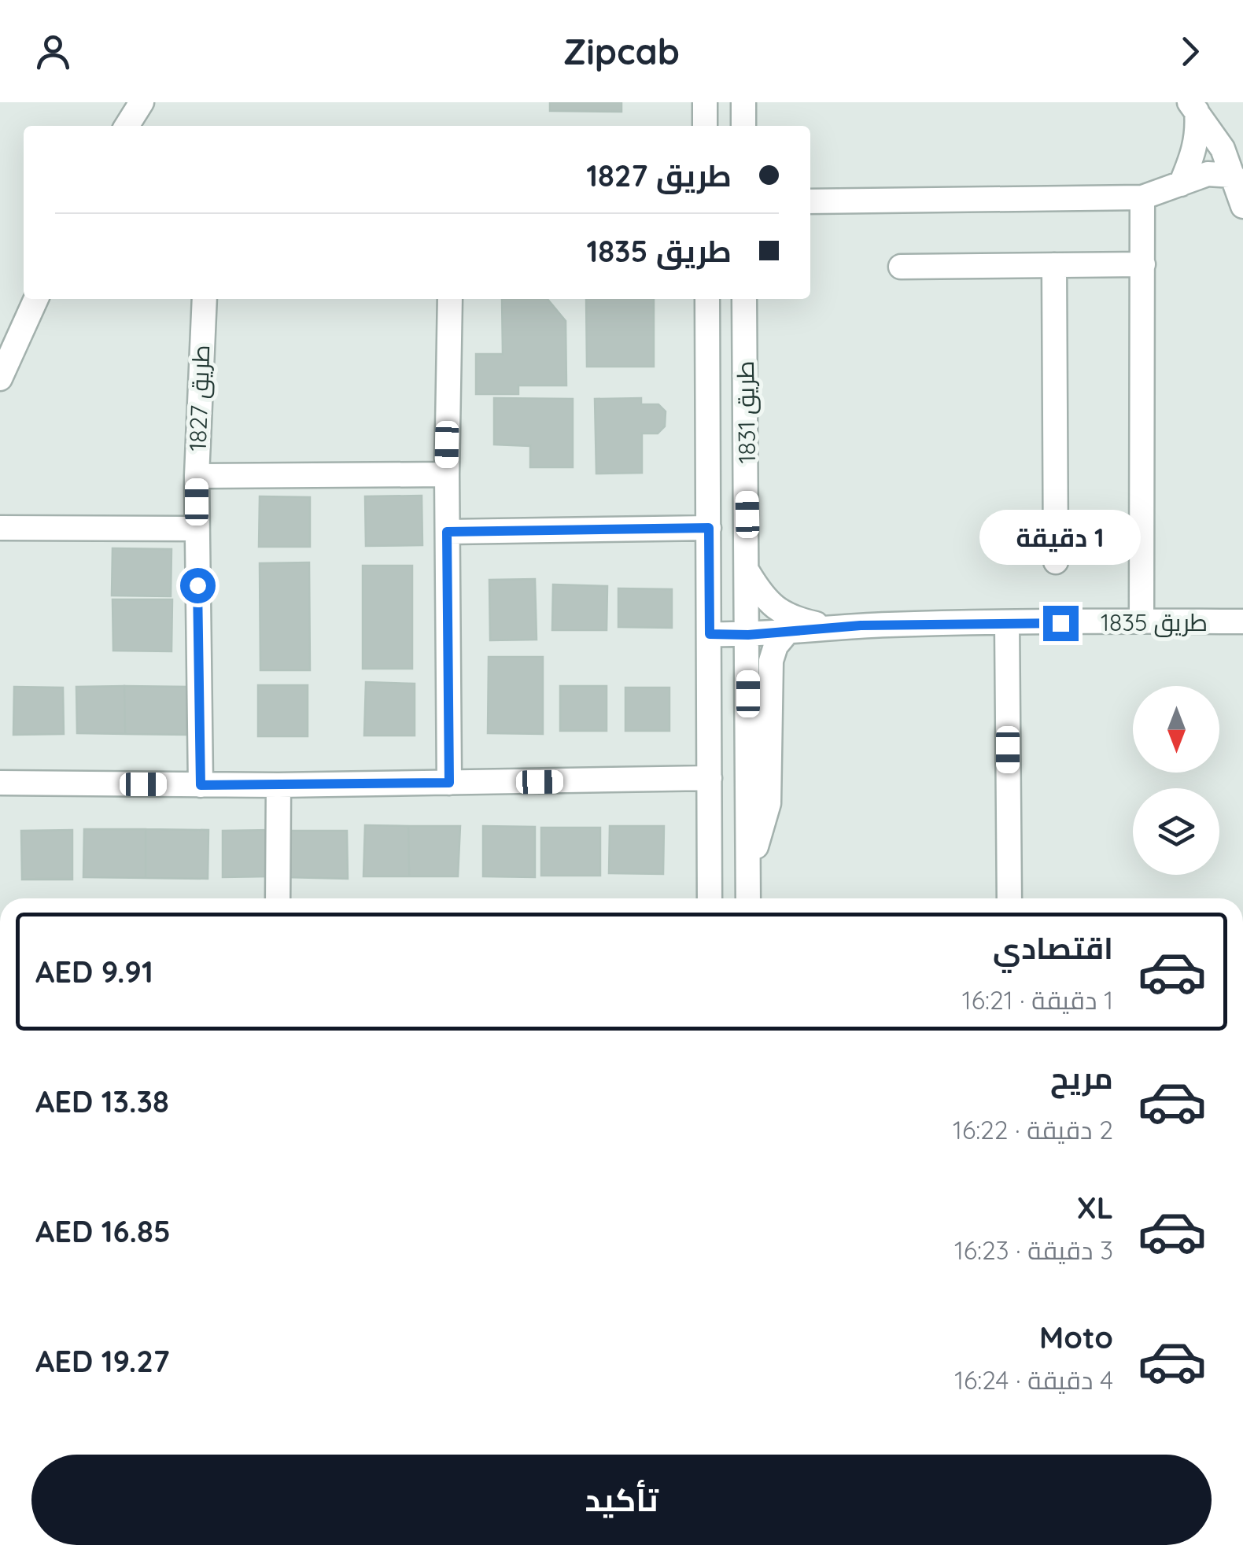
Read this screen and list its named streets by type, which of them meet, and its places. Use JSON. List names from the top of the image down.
{
  "streets": {
    "street": ["طريق 1827", "طريق 1831", "طريق 1835"]
  },
  "crossings": [
    ["طريق 1831", "طريق 1835"]
  ],
  "north": "bottom",
  "page": {
    "header": "Zipcab",
    "banner": ["طريق 1827", "طريق 1835"],
    "bubble": "1 دقيقة",
    "list": [
      {
        "name": "اقتصادي",
        "note": "1 دقيقة · 16:21",
        "value": "AED 9.91"
      },
      {
        "name": "مريح",
        "note": "2 دقيقة · 16:22",
        "value": "AED 13.38"
      },
      {
        "name": "XL",
        "note": "3 دقيقة · 16:23",
        "value": "AED 16.85"
      },
      {
        "name": "Moto",
        "note": "4 دقيقة · 16:24",
        "value": "AED 19.27"
      }
    ],
    "buttons": "تأكيد"
  }
}
